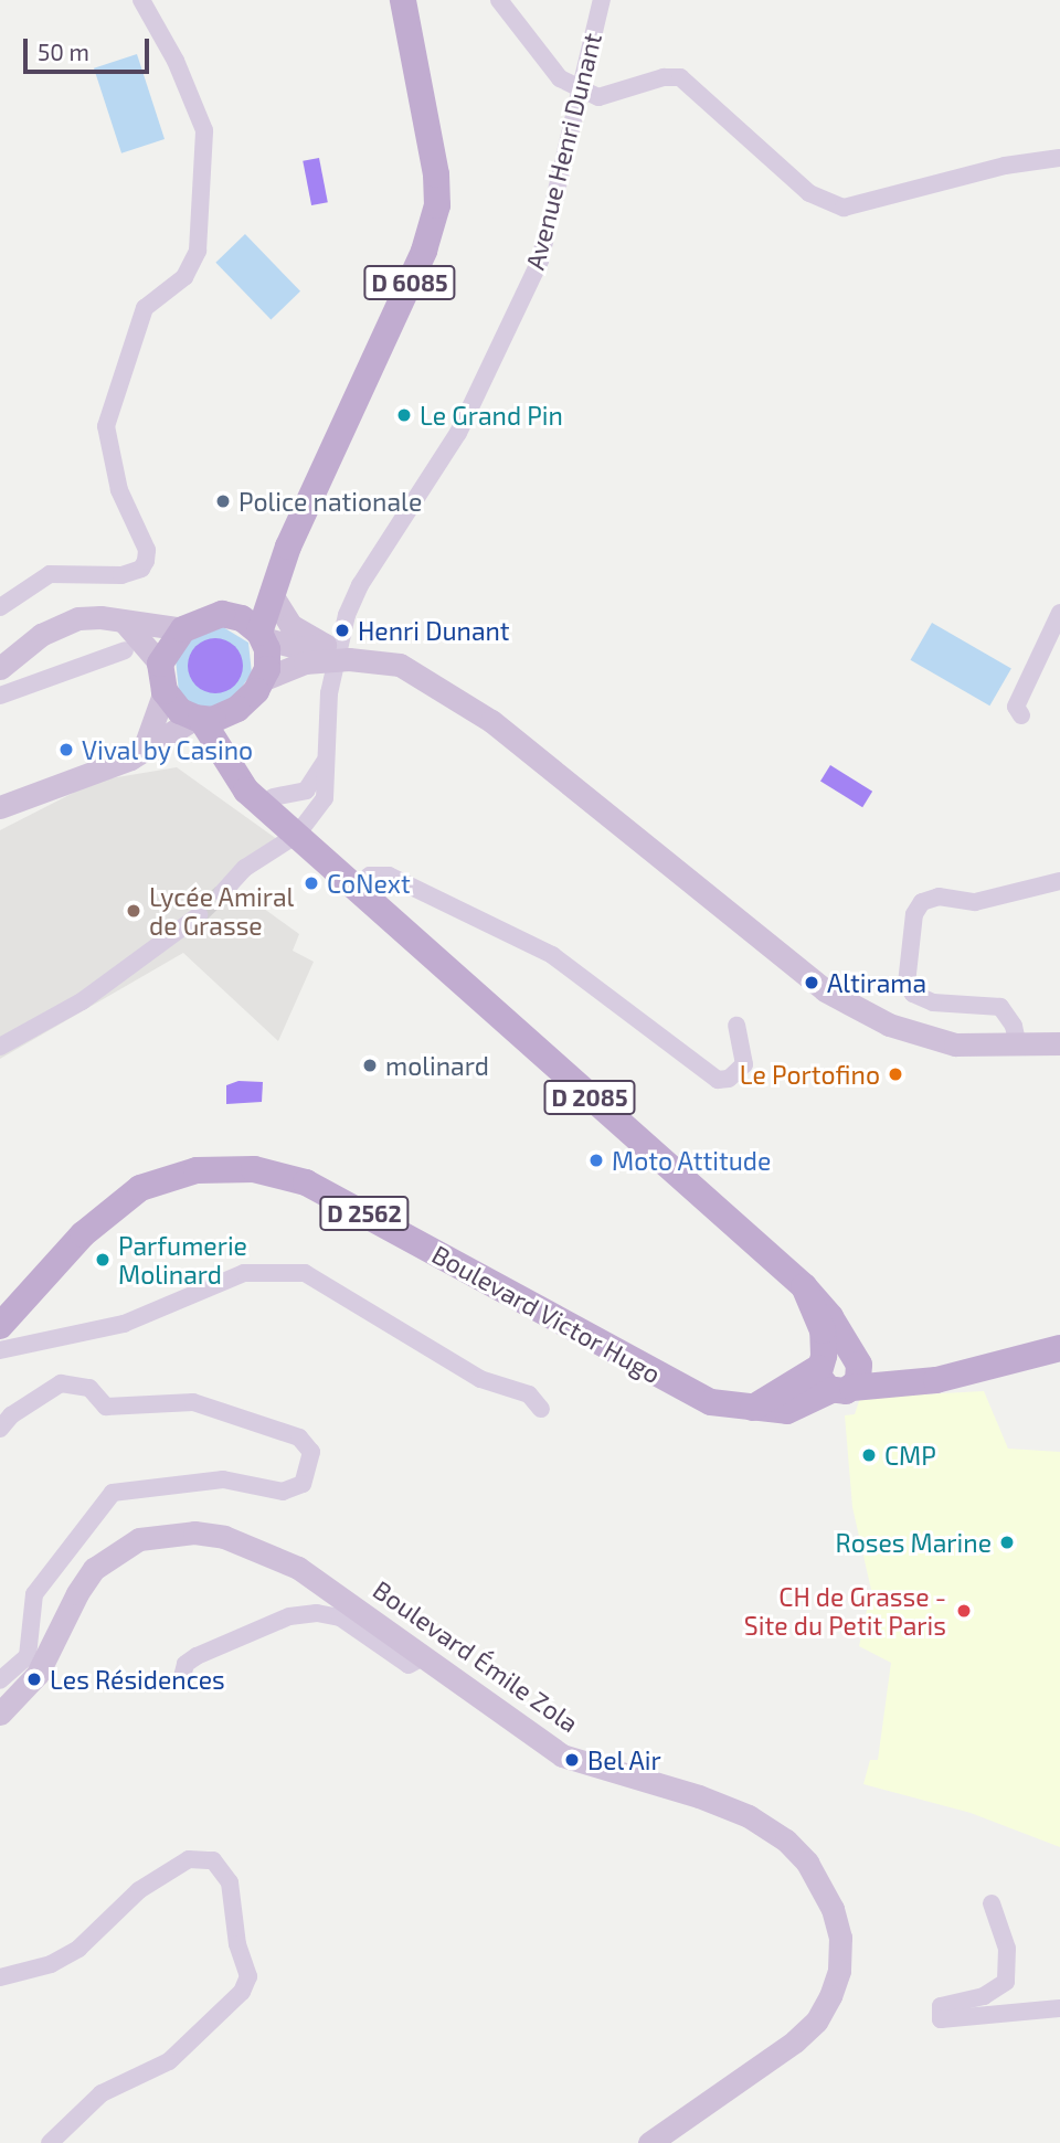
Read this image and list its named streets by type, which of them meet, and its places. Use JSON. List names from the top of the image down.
{
  "streets": {
    "main road": [
      "D 6085",
      "D 2085",
      "D 2562",
      "Boulevard Victor Hugo",
      "Boulevard Émile Zola"
    ],
    "street": ["Avenue Henri Dunant"]
  },
  "crossings": [
    ["Avenue Henri Dunant", "D 2085"],
    ["D 6085", "D 2085"],
    ["D 2085", "D 2562"],
    ["D 2085", "Boulevard Victor Hugo"],
    ["D 2562", "Boulevard Victor Hugo"]
  ],
  "places": [
    "Le Grand Pin",
    "Police nationale",
    "Henri Dunant",
    "Vival by Casino",
    "CoNext",
    "Lycée Amiral de Grasse",
    "Altirama",
    "molinard",
    "Le Portofino",
    "Moto Attitude",
    "Parfumerie Molinard",
    "CMP",
    "Roses Marine",
    "CH de Grasse - Site du Petit Paris",
    "Les Résidences",
    "Bel Air"
  ],
  "scale_bar": "50 m"
}
